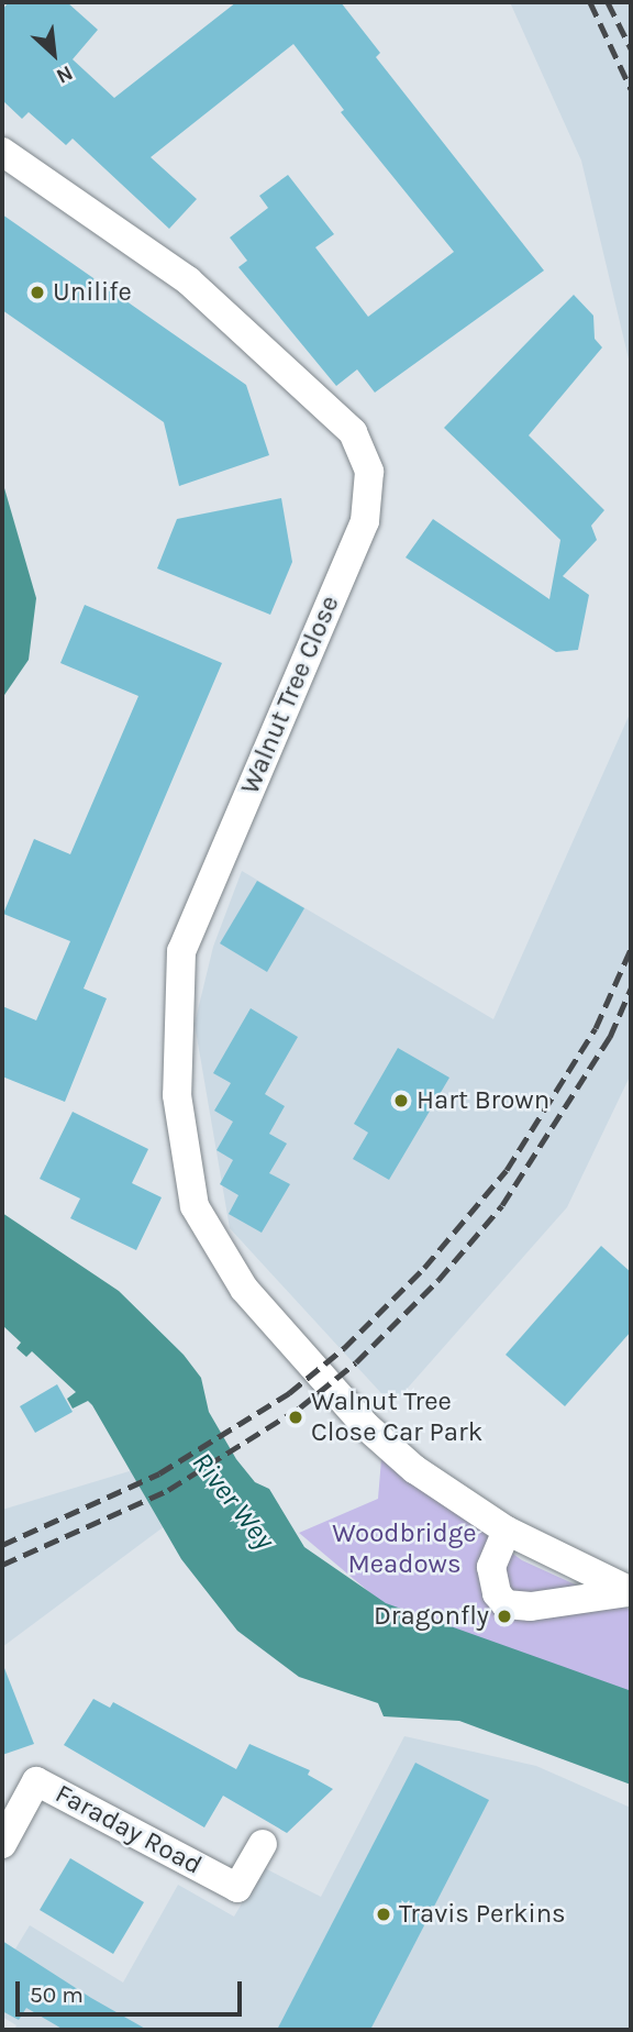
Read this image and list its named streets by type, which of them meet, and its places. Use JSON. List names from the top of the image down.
{
  "streets": {
    "street": ["Walnut Tree Close", "Faraday Road"]
  },
  "water": ["River Wey"],
  "parks": ["Woodbridge Meadows"],
  "places": [
    "Unilife",
    "Hart Brown",
    "Walnut Tree Close Car Park",
    "Dragonfly",
    "Travis Perkins"
  ],
  "scale_bar": "50 m",
  "north": "bottom right"
}
